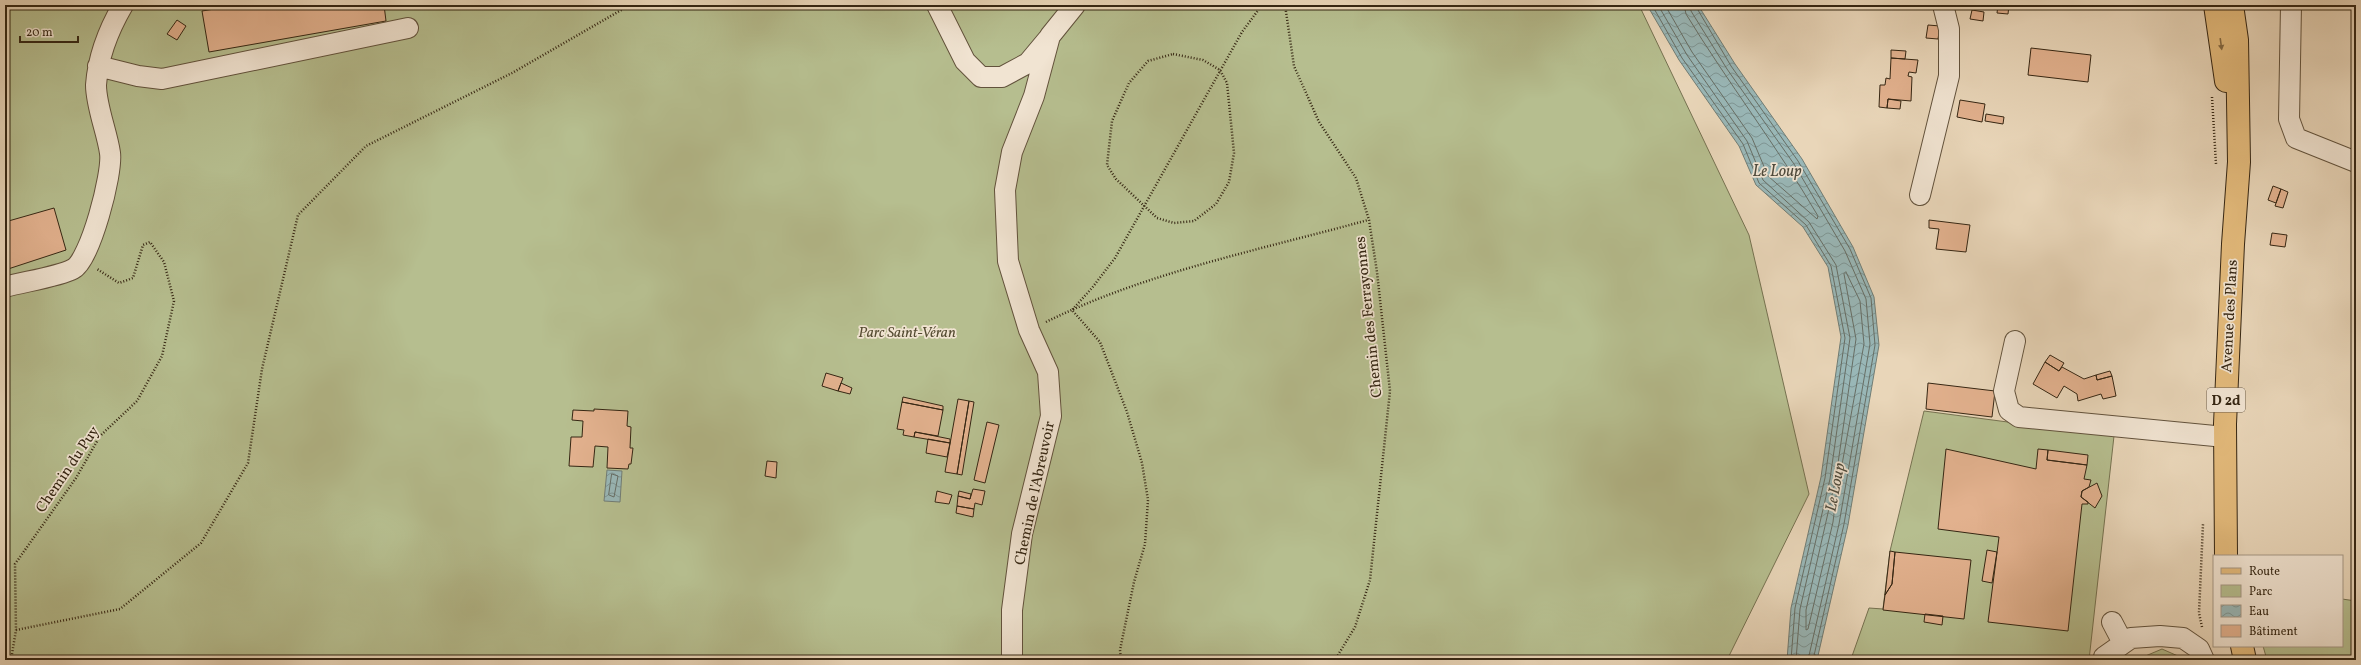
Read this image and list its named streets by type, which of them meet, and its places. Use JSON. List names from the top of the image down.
{
  "streets": {
    "main road": ["Avenue des Plans", "D 2d"],
    "street": ["Chemin de l'Abreuvoir"],
    "path": ["Chemin des Ferrayonnes", "Chemin du Puy"]
  },
  "water": ["Le Loup"],
  "parks": ["Parc Saint-Véran"],
  "legend": [
    "Route",
    "Parc",
    "Eau",
    "Bâtiment"
  ],
  "scale_bar": "20 m"
}
